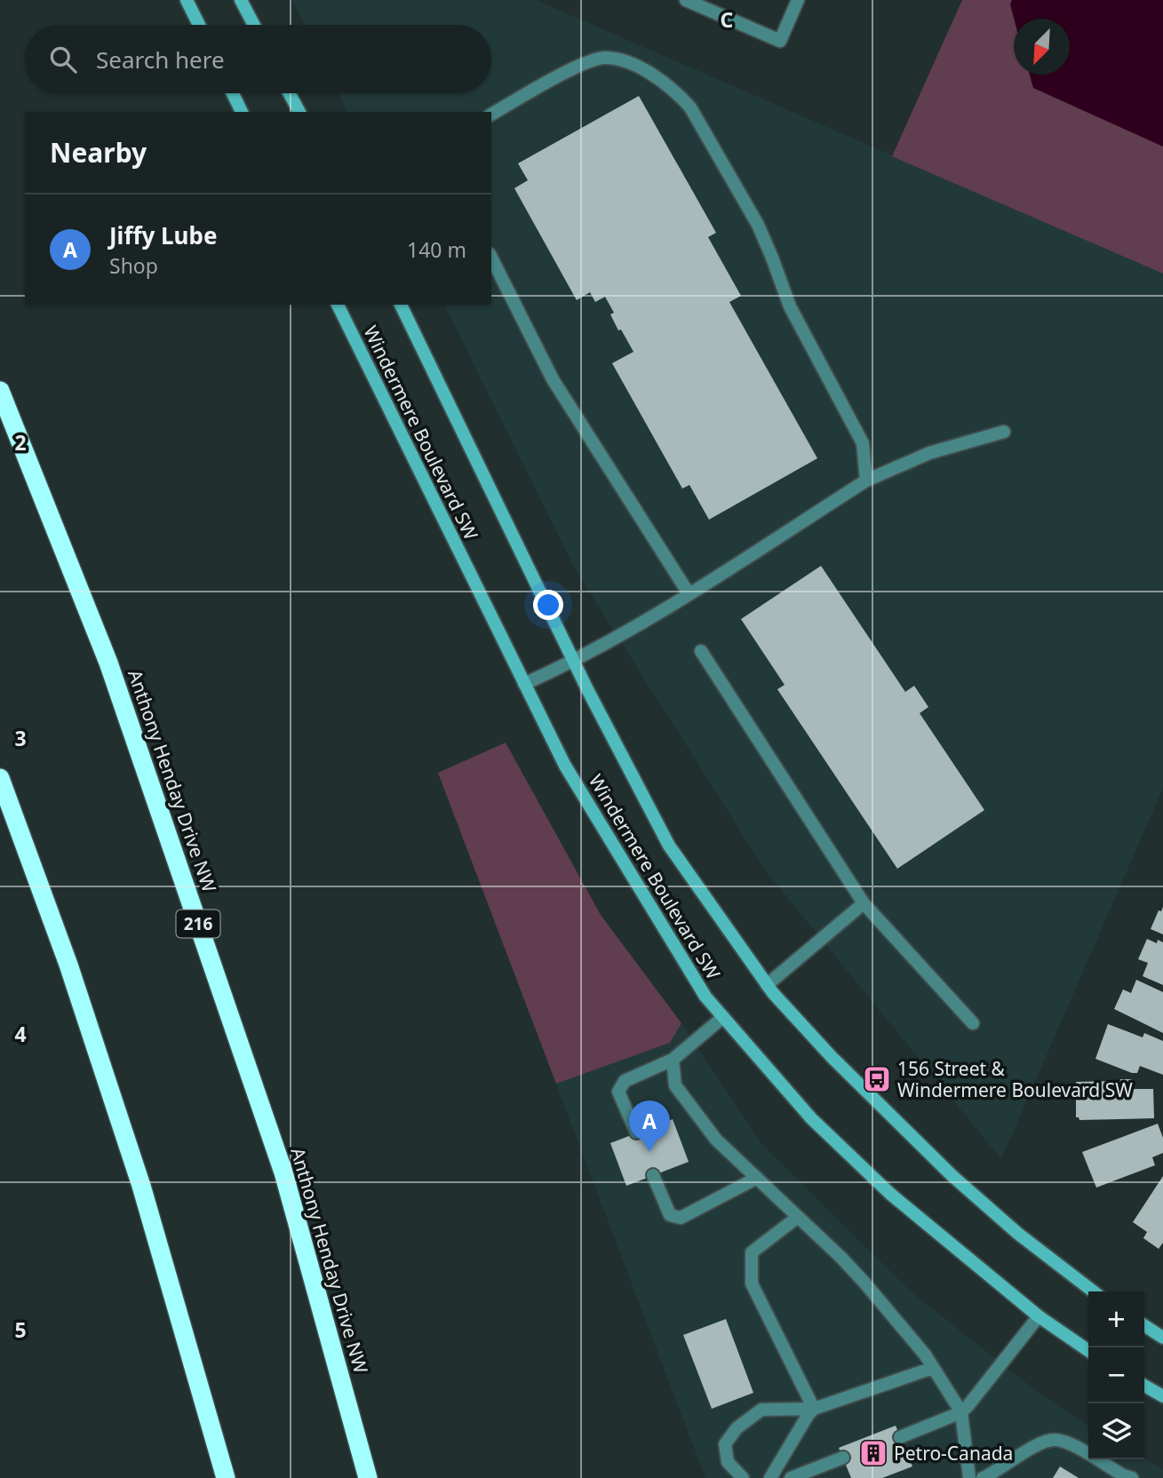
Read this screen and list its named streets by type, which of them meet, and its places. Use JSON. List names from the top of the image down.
{
  "streets": {
    "highway": ["Anthony Henday Drive NW", "216"],
    "main road": ["Windermere Boulevard SW"]
  },
  "places": {
    "bus stop": ["156 Street & Windermere Boulevard SW"],
    "building": ["Petro-Canada"]
  },
  "north": "bottom left",
  "page": {
    "search": "Search here",
    "heading": "Nearby",
    "list": [
      {
        "mark": "A",
        "name": "Jiffy Lube",
        "note": "Shop",
        "value": "140 m"
      }
    ],
    "pins": "A",
    "map_buttons": ["+", "−"]
  },
  "grid": {
    "columns": ["C"],
    "rows": [
      "2",
      "3",
      "4",
      "5"
    ]
  }
}
